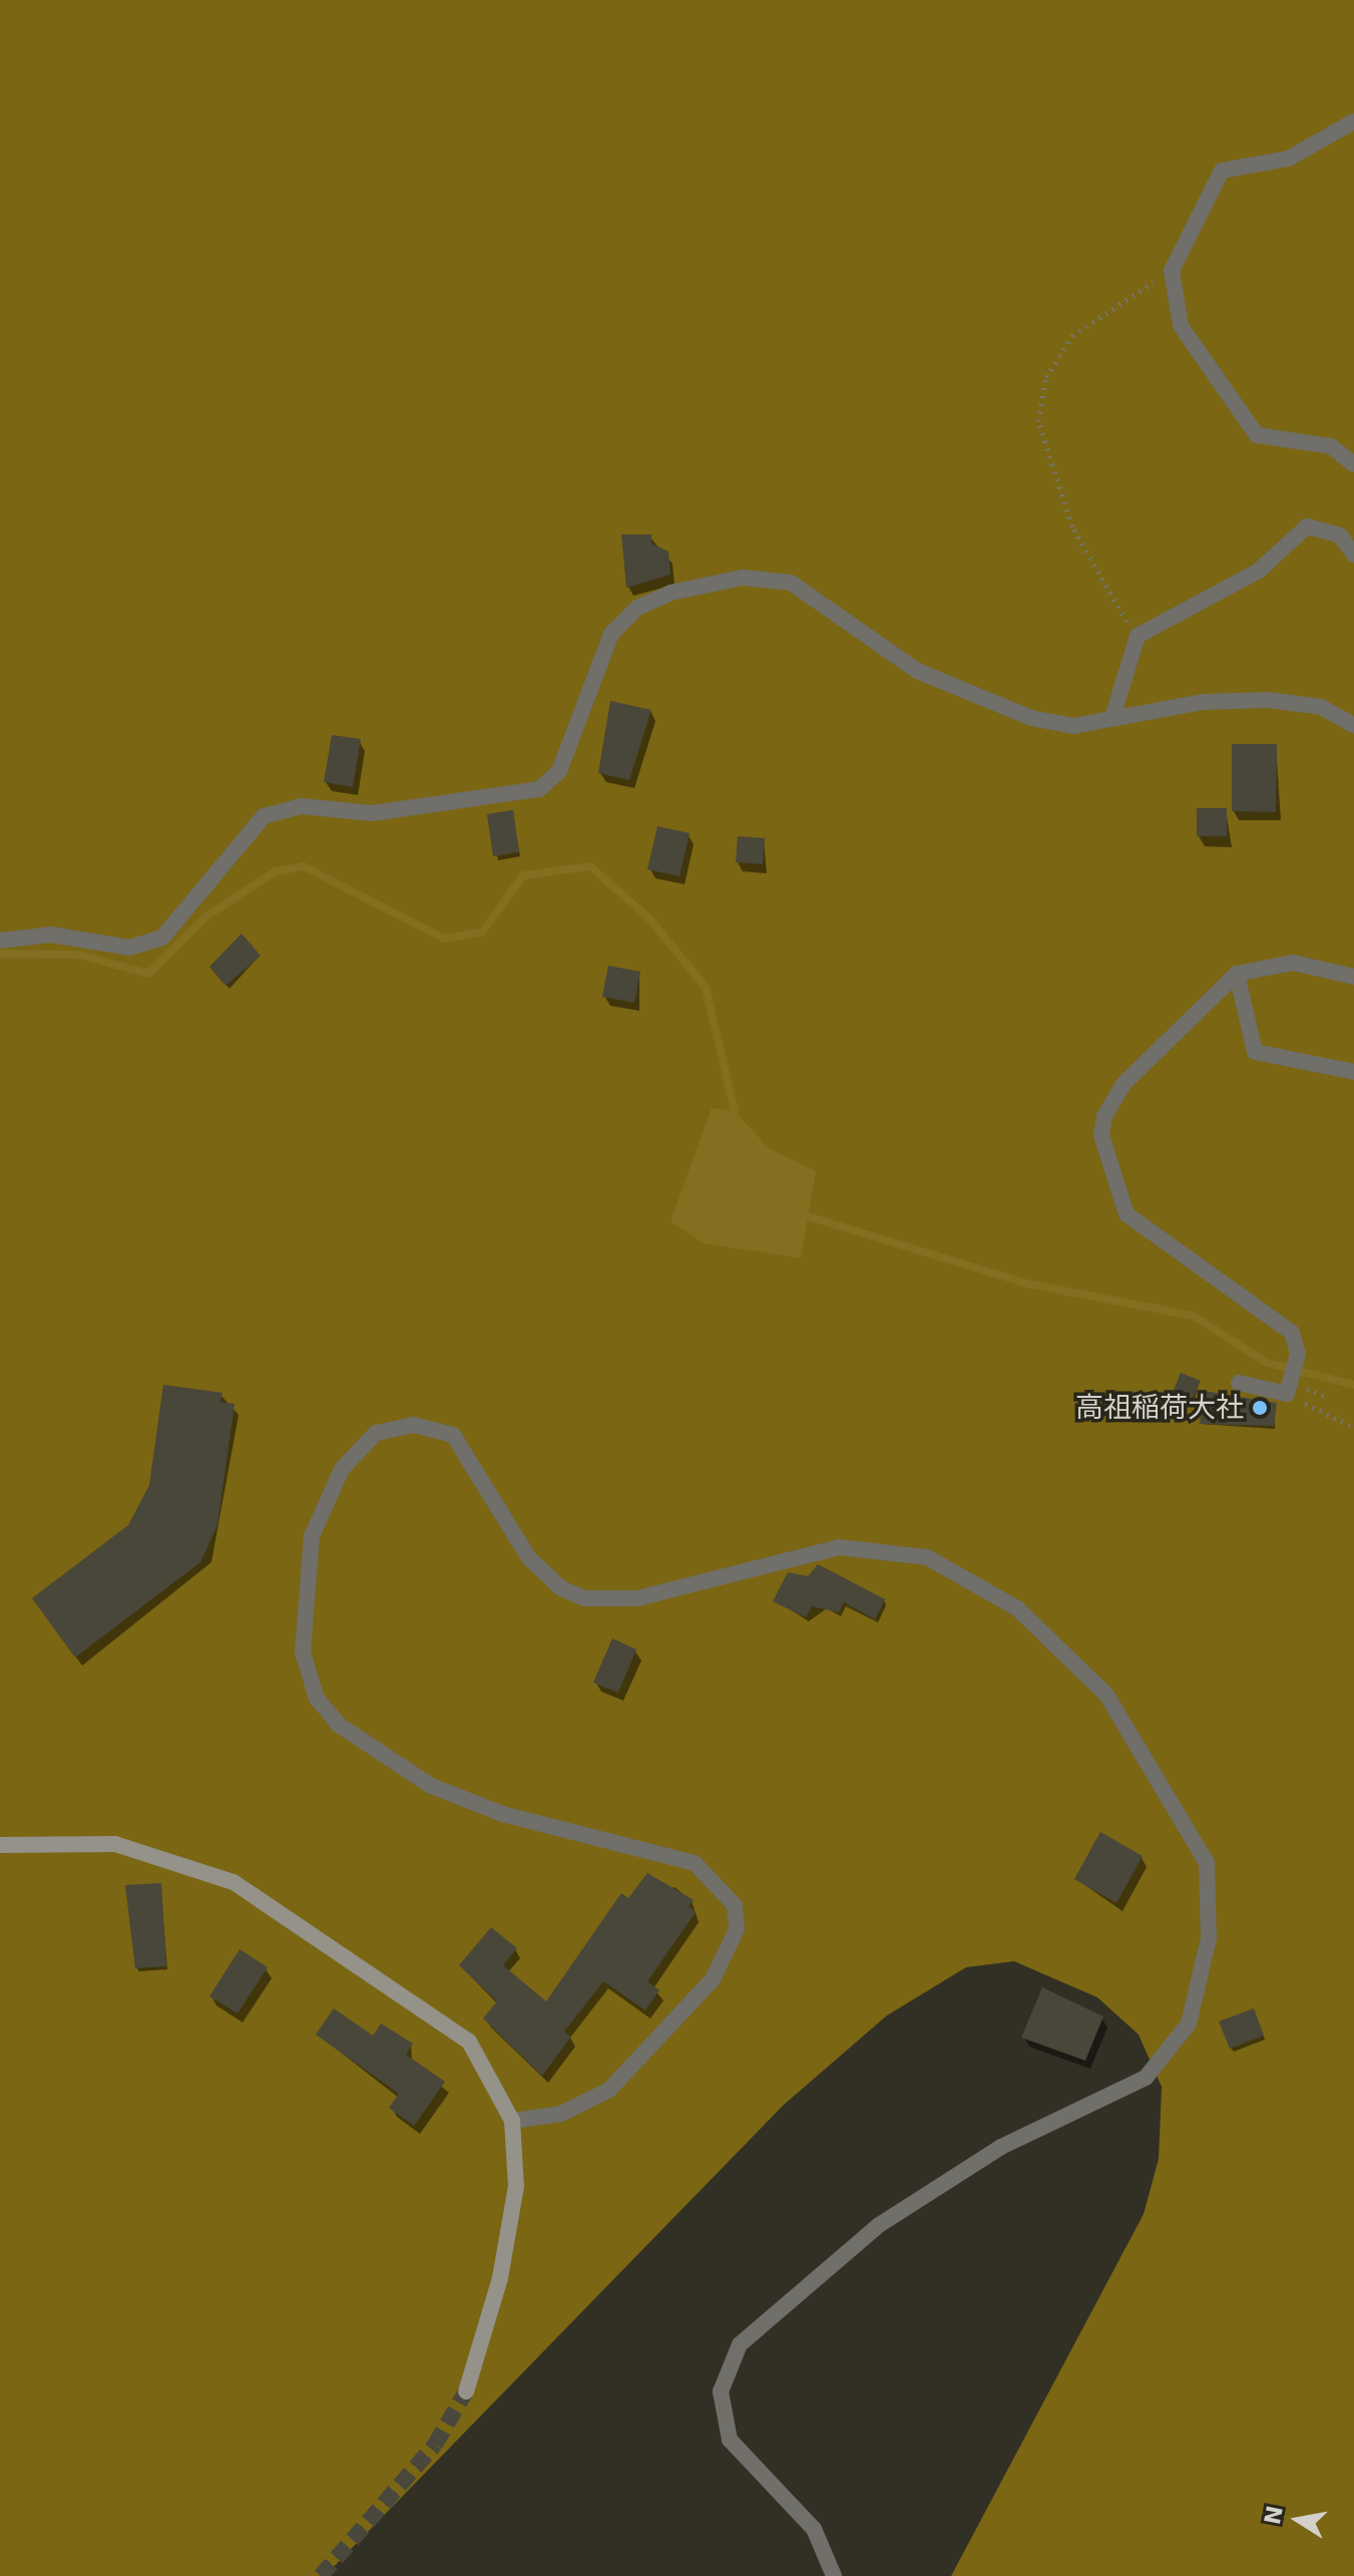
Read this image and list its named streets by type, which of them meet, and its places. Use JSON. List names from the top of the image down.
{
  "places": ["高祖稲荷大社"],
  "north": "left"
}
